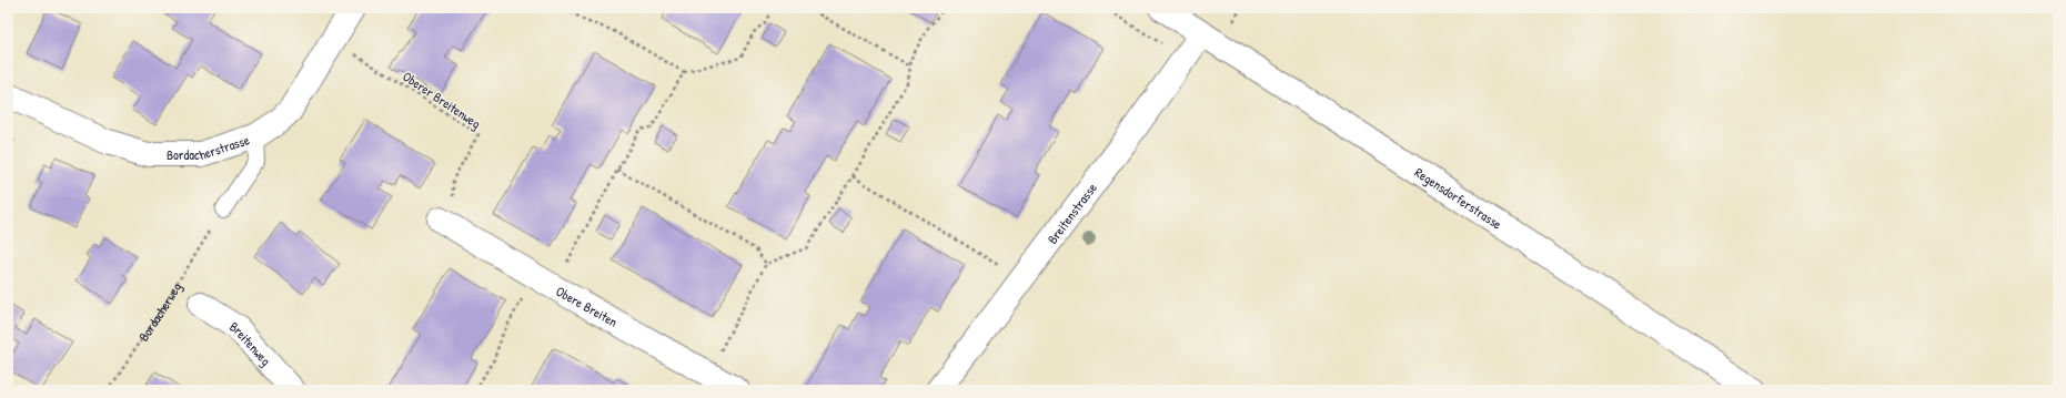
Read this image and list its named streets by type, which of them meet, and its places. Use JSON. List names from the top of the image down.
{
  "streets": {
    "street": [
      "Bordacherstrasse",
      "Regensdorferstrasse",
      "Breitenstrasse",
      "Obere Breiten",
      "Breitenweg"
    ],
    "path": ["Oberer Breitenweg", "Bordacherweg"]
  },
  "crossings": [
    ["Oberer Breitenweg", "Bordacherstrasse"],
    ["Oberer Breitenweg", "Obere Breiten"],
    ["Regensdorferstrasse", "Breitenstrasse"]
  ]
}
